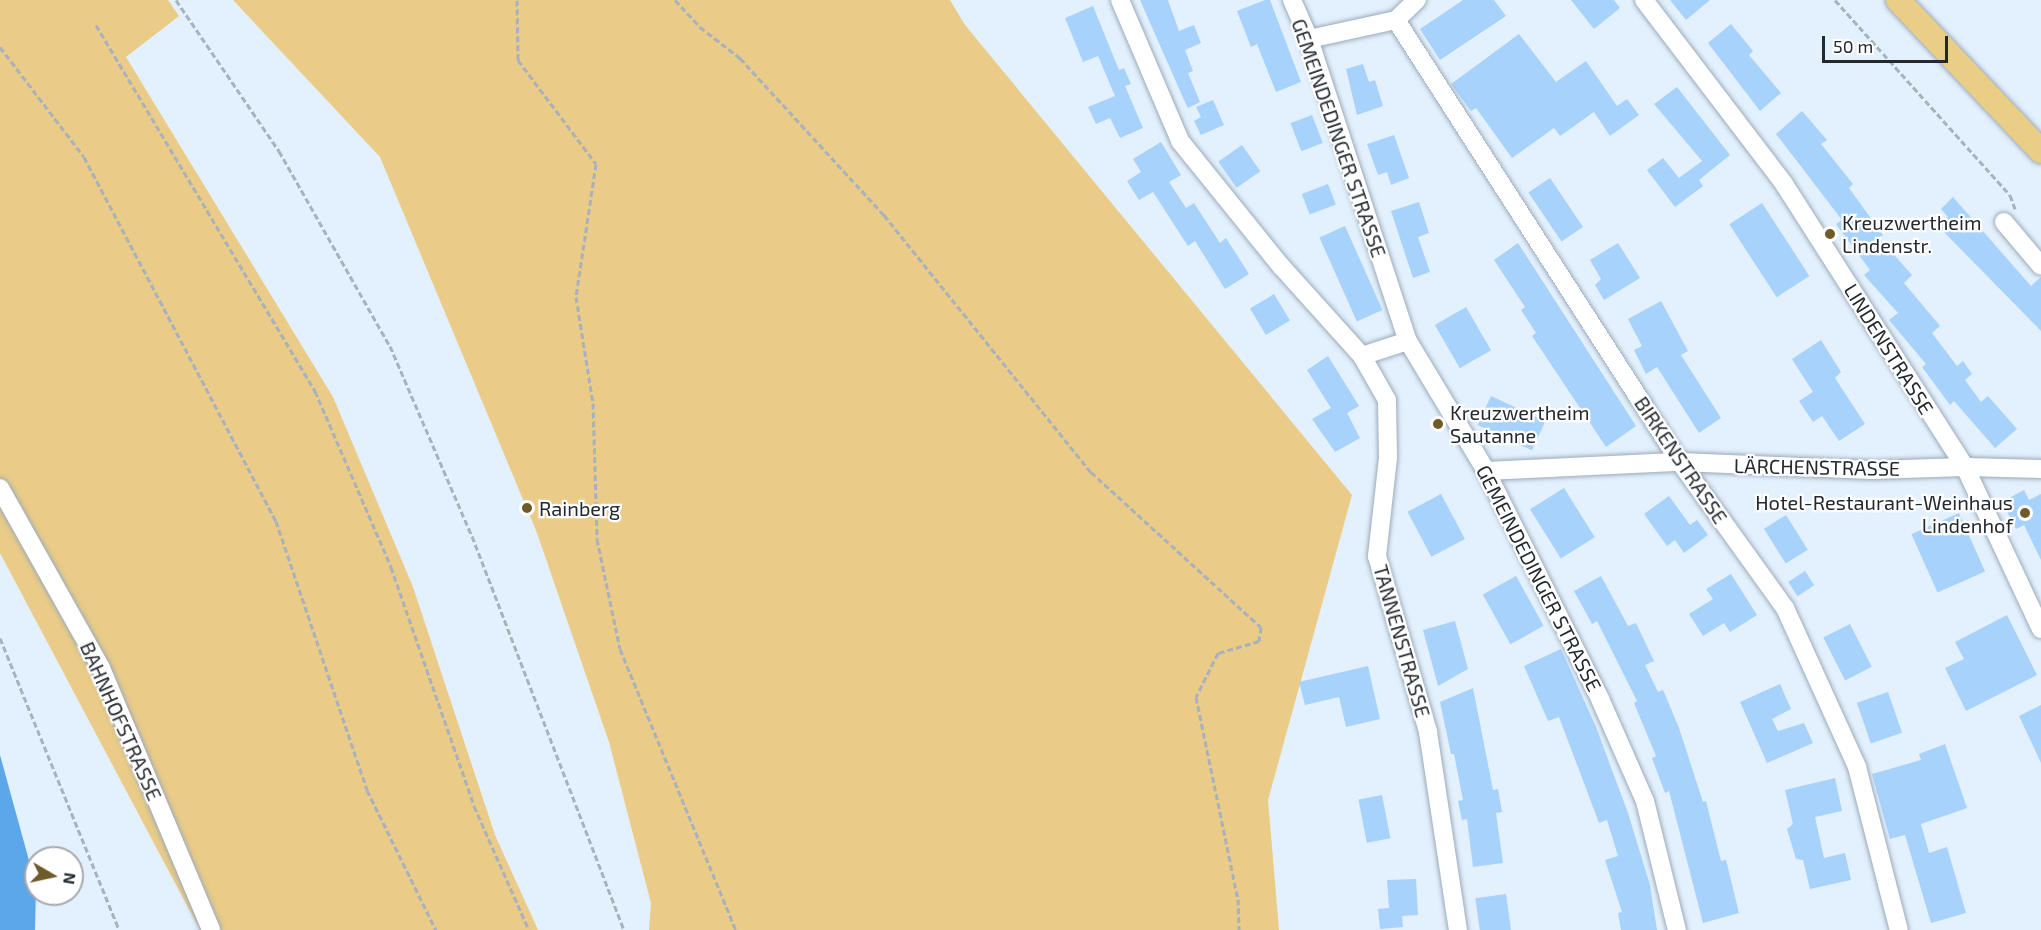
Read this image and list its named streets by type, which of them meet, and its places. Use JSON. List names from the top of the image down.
{
  "streets": {
    "street": [
      "GEMEINDEDINGER STRASSE",
      "LINDENSTRASSE",
      "BIRKENSTRASSE",
      "LÄRCHENSTRASSE",
      "TANNENSTRASSE",
      "BAHNHOFSTRASSE"
    ]
  },
  "crossings": [
    ["GEMEINDEDINGER STRASSE", "LÄRCHENSTRASSE"],
    ["LINDENSTRASSE", "LÄRCHENSTRASSE"],
    ["BIRKENSTRASSE", "LÄRCHENSTRASSE"]
  ],
  "places": [
    "Kreuzwertheim Lindenstr.",
    "Kreuzwertheim Sautanne",
    "Rainberg",
    "Hotel-Restaurant-Weinhaus Lindenhof"
  ],
  "scale_bar": "50 m",
  "north": "right"
}
